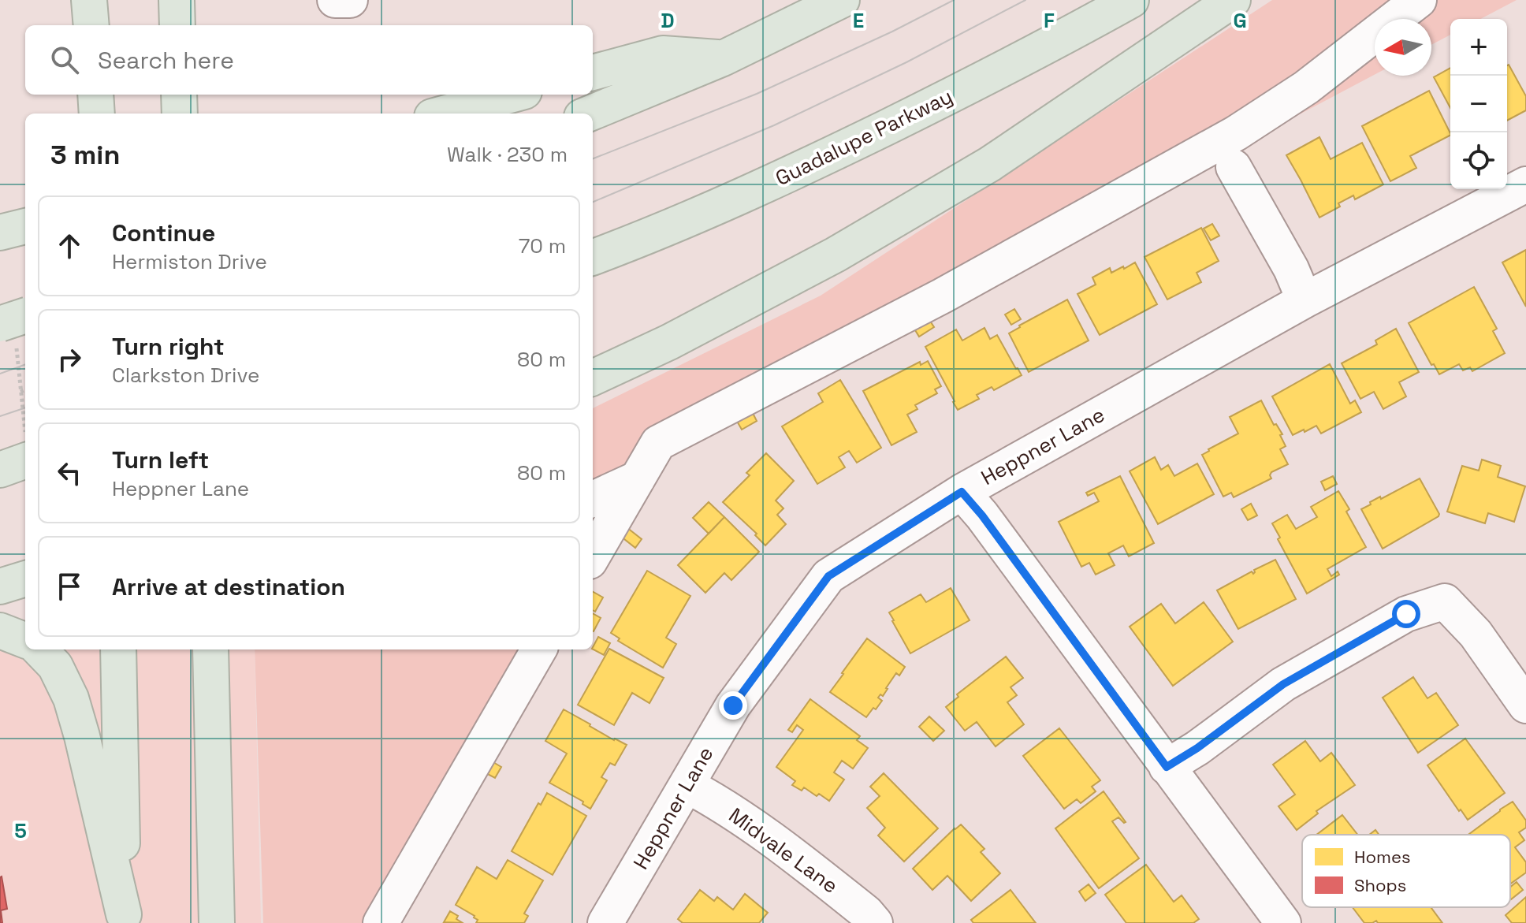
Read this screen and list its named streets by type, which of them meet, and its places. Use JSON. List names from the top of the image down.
{
  "streets": {
    "highway": ["Guadalupe Parkway"],
    "street": ["Heppner Lane", "Midvale Lane"]
  },
  "crossings": [
    ["Heppner Lane", "Midvale Lane"]
  ],
  "legend": ["Homes", "Shops"],
  "north": "left",
  "page": {
    "map_buttons": ["+", "−"],
    "search": "Search here",
    "heading": ["3 min", "Walk · 230 m"],
    "list": [
      ["Continue", "Hermiston Drive", "70 m"],
      ["Turn right", "Clarkston Drive", "80 m"],
      ["Turn left", "Heppner Lane", "80 m"],
      "Arrive at destination"
    ]
  },
  "grid": {
    "columns": [
      "D",
      "E",
      "F",
      "G"
    ],
    "rows": ["5"]
  }
}
